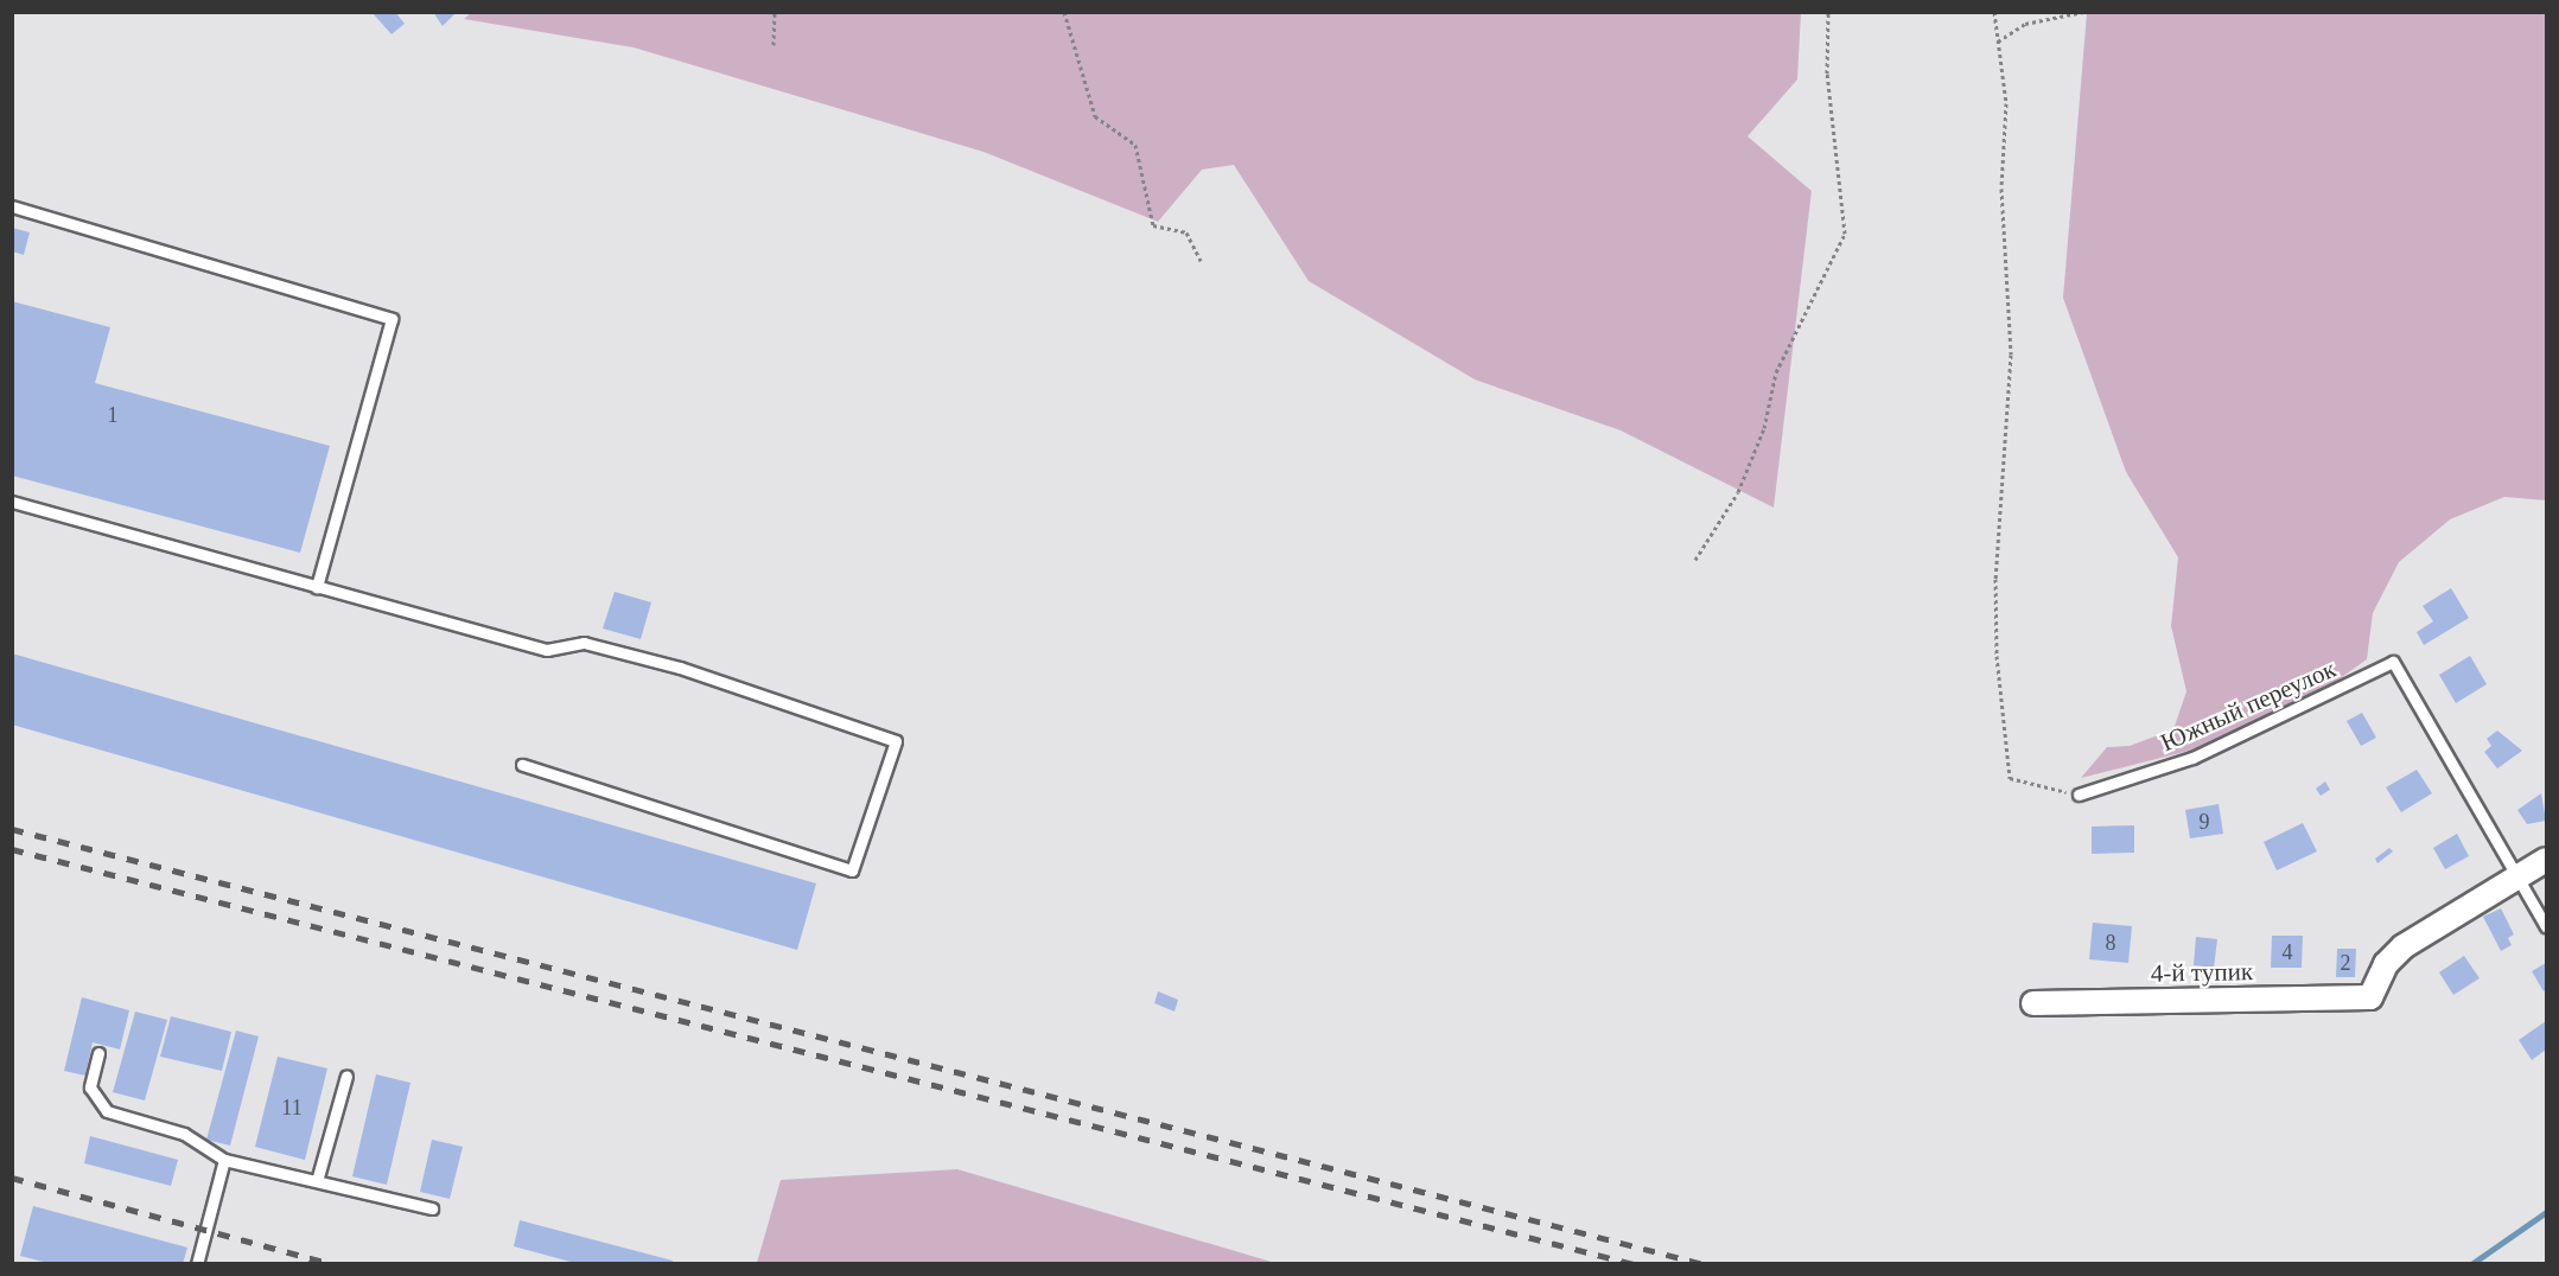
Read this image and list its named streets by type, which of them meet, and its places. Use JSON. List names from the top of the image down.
{
  "streets": {
    "street": ["4-й тупик"],
    "lane": ["Южный переулок"]
  },
  "crossings": [
    ["Южный переулок", "4-й тупик"]
  ],
  "house_numbers": [
    "1",
    "9",
    "8",
    "4",
    "2",
    "11"
  ]
}
